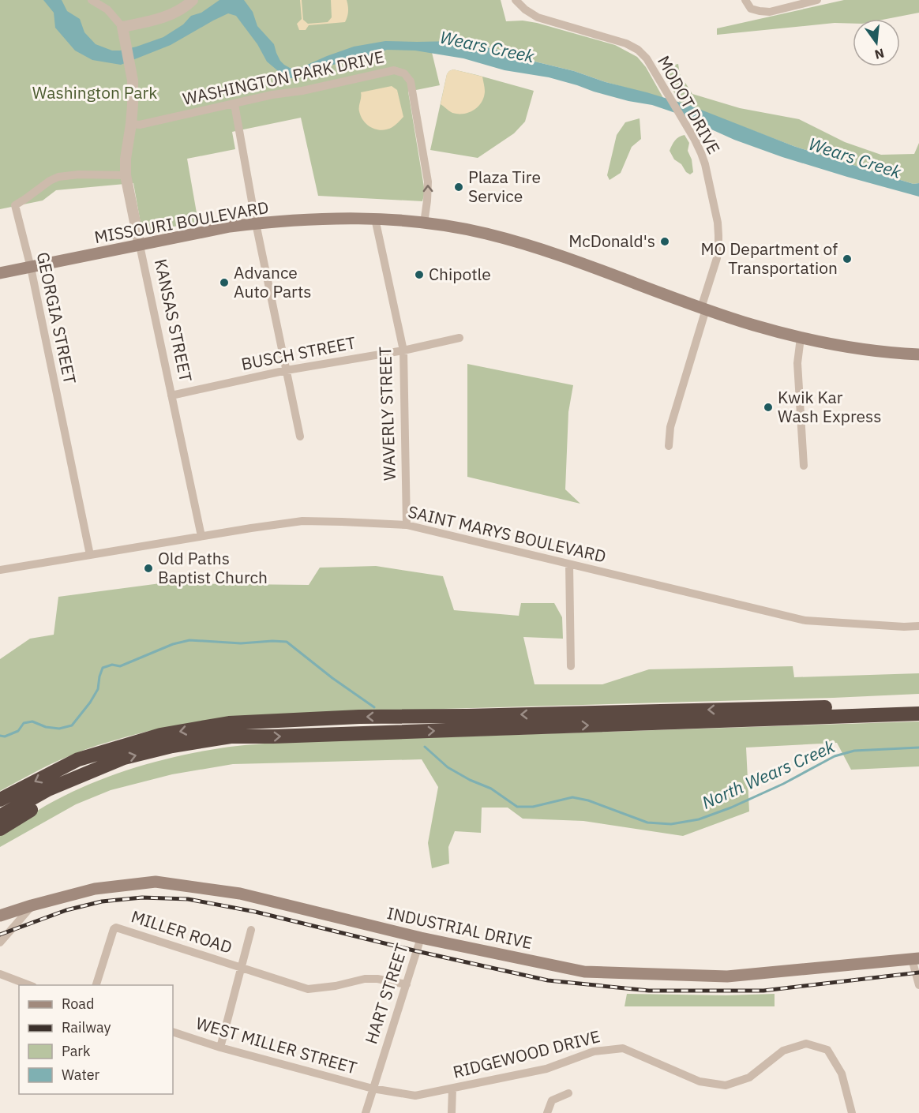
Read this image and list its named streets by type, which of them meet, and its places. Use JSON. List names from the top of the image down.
{
  "streets": {
    "main road": ["MISSOURI BOULEVARD", "INDUSTRIAL DRIVE"],
    "street": [
      "WASHINGTON PARK DRIVE",
      "MODOT DRIVE",
      "GEORGIA STREET",
      "KANSAS STREET",
      "BUSCH STREET",
      "WAVERLY STREET",
      "SAINT MARYS BOULEVARD",
      "MILLER ROAD",
      "HART STREET",
      "WEST MILLER STREET",
      "RIDGEWOOD DRIVE"
    ]
  },
  "crossings": [
    ["WASHINGTON PARK DRIVE", "MISSOURI BOULEVARD"],
    ["WASHINGTON PARK DRIVE", "KANSAS STREET"],
    ["MODOT DRIVE", "MISSOURI BOULEVARD"],
    ["MISSOURI BOULEVARD", "GEORGIA STREET"],
    ["MISSOURI BOULEVARD", "KANSAS STREET"],
    ["MISSOURI BOULEVARD", "WAVERLY STREET"],
    ["GEORGIA STREET", "KANSAS STREET"],
    ["GEORGIA STREET", "SAINT MARYS BOULEVARD"],
    ["KANSAS STREET", "BUSCH STREET"],
    ["KANSAS STREET", "SAINT MARYS BOULEVARD"],
    ["BUSCH STREET", "WAVERLY STREET"],
    ["WAVERLY STREET", "SAINT MARYS BOULEVARD"],
    ["INDUSTRIAL DRIVE", "HART STREET"],
    ["HART STREET", "WEST MILLER STREET"],
    ["HART STREET", "RIDGEWOOD DRIVE"],
    ["WEST MILLER STREET", "RIDGEWOOD DRIVE"]
  ],
  "water": ["Wears Creek", "North Wears Creek"],
  "parks": ["Washington Park"],
  "places": [
    "Plaza Tire Service",
    "McDonald's",
    "MO Department of Transportation",
    "Chipotle",
    "Advance Auto Parts",
    "Kwik Kar Wash Express",
    "Old Paths Baptist Church"
  ],
  "legend": [
    "Road",
    "Railway",
    "Park",
    "Water"
  ],
  "north": "bottom"
}
